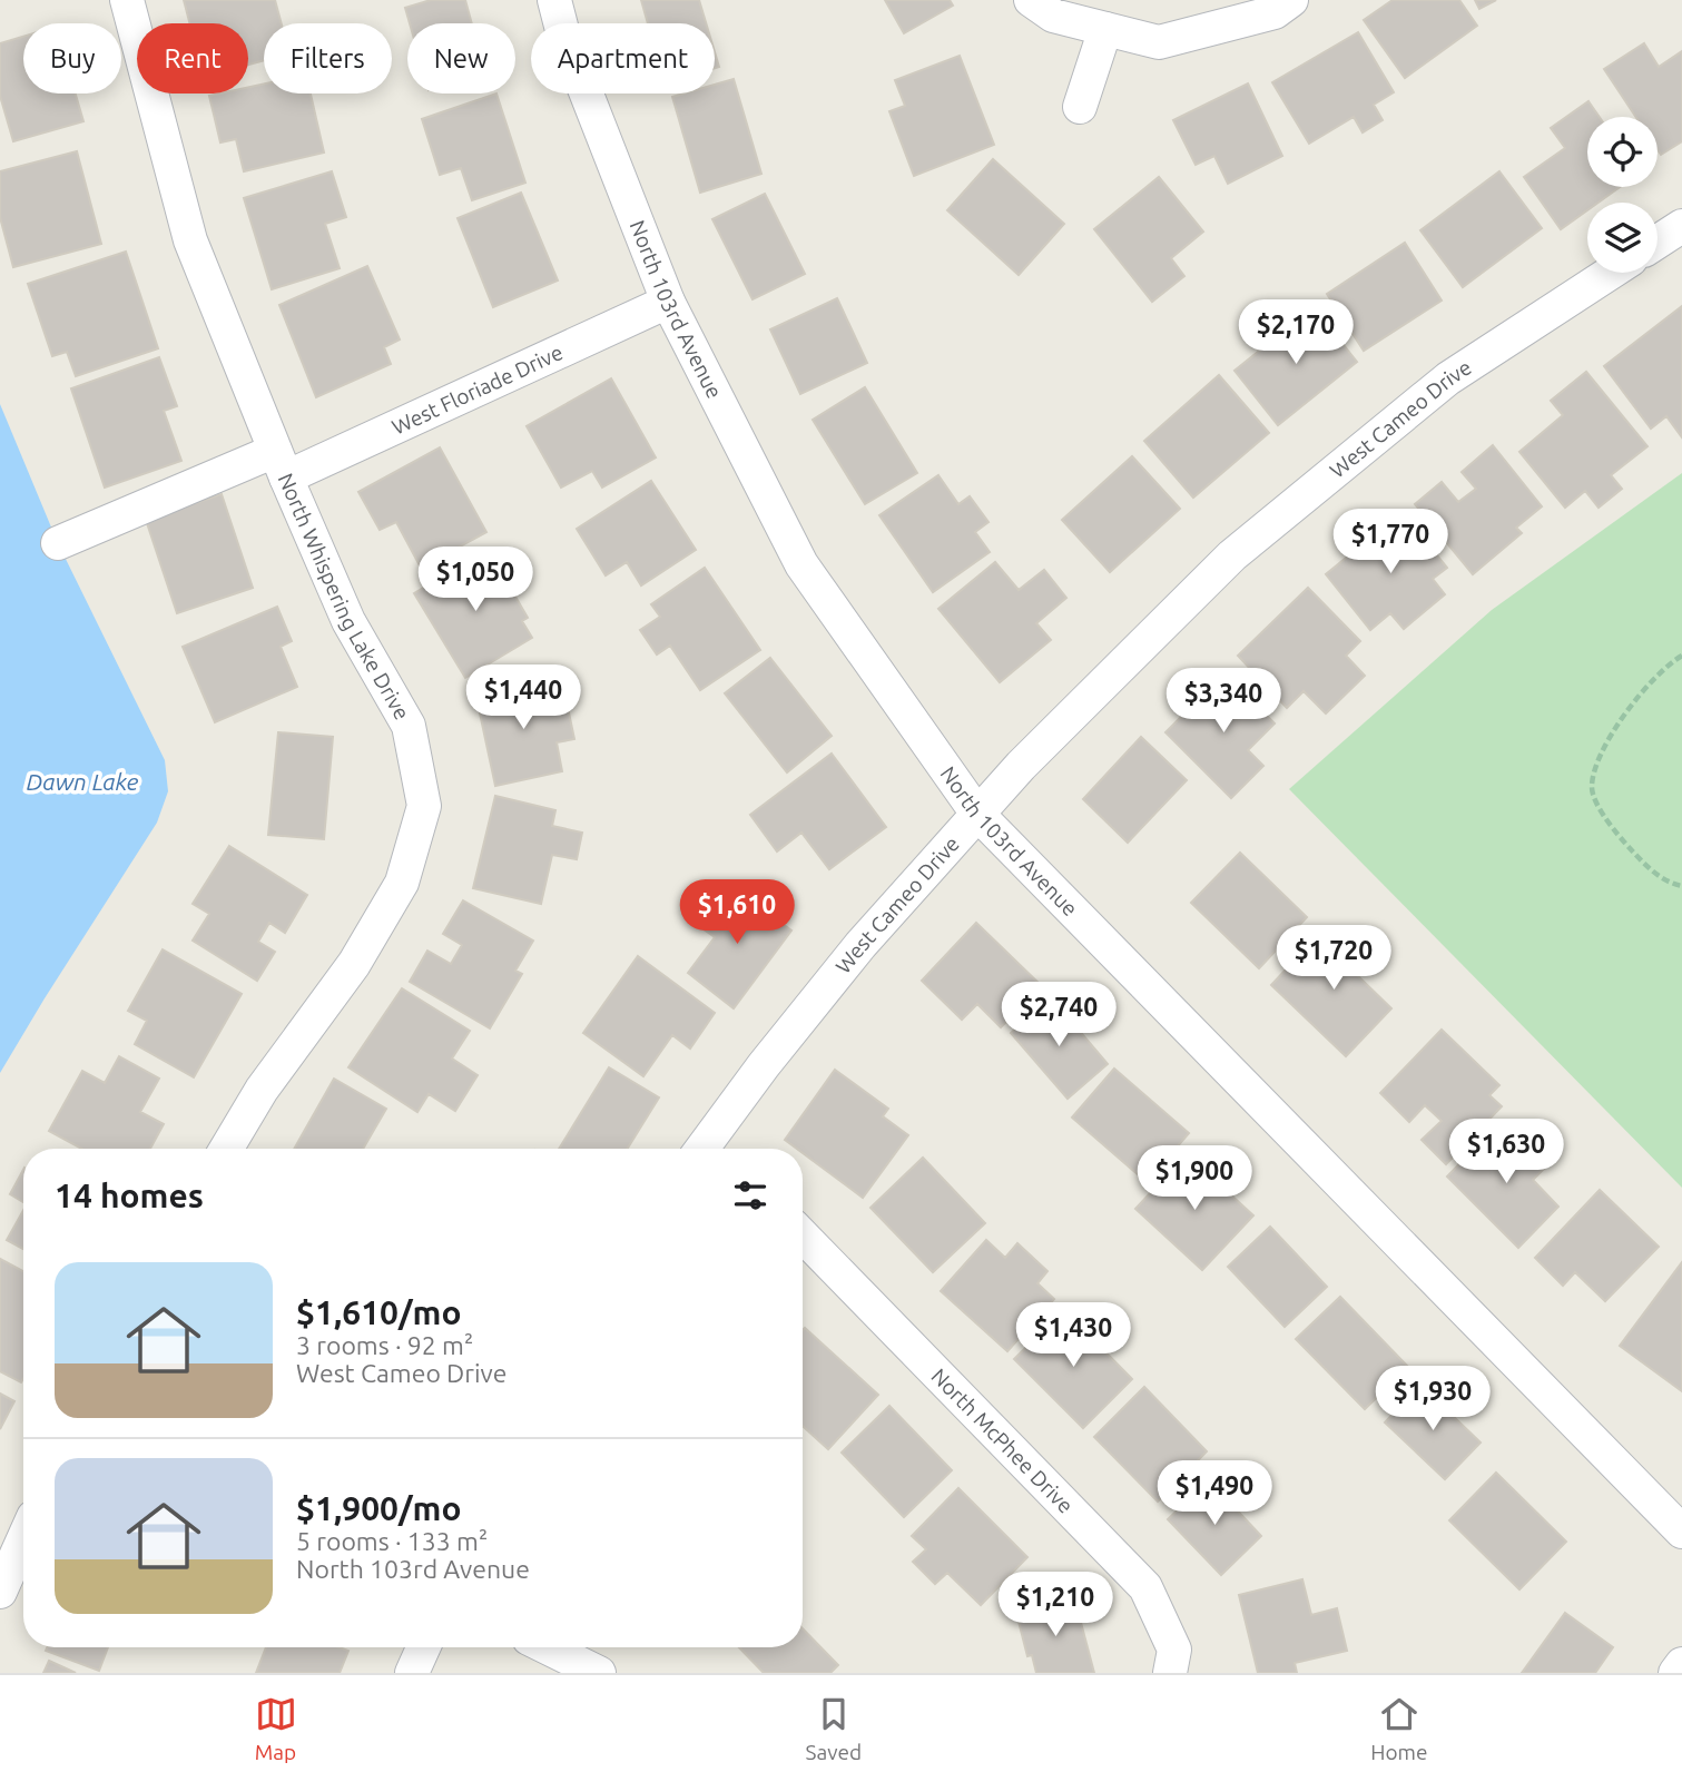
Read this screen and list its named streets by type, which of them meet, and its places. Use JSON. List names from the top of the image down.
{
  "streets": {
    "street": [
      "North 103rd Avenue",
      "West Floriade Drive",
      "West Cameo Drive",
      "North Whispering Lake Drive",
      "North McPhee Drive"
    ]
  },
  "crossings": [
    ["North 103rd Avenue", "West Floriade Drive"],
    ["North 103rd Avenue", "West Cameo Drive"],
    ["West Floriade Drive", "North Whispering Lake Drive"]
  ],
  "water": ["Dawn Lake"],
  "page": {
    "chip": [
      "Buy",
      "Rent",
      "Filters",
      "New",
      "Apartment"
    ],
    "price": [
      "$2,170",
      "$1,770",
      "$1,050",
      "$1,440",
      "$3,340",
      "$1,610",
      "$1,720",
      "$2,740",
      "$1,630",
      "$1,900",
      "$1,430",
      "$1,930",
      "$1,490",
      "$1,210"
    ],
    "heading": "14 homes",
    "list": [
      {
        "name": "$1,610/mo",
        "note": "3 rooms · 92 m² · West Cameo Drive"
      },
      {
        "name": "$1,900/mo",
        "note": "5 rooms · 133 m² · North 103rd Avenue"
      }
    ],
    "tabs": ["Map", "Saved", "Home"]
  }
}
